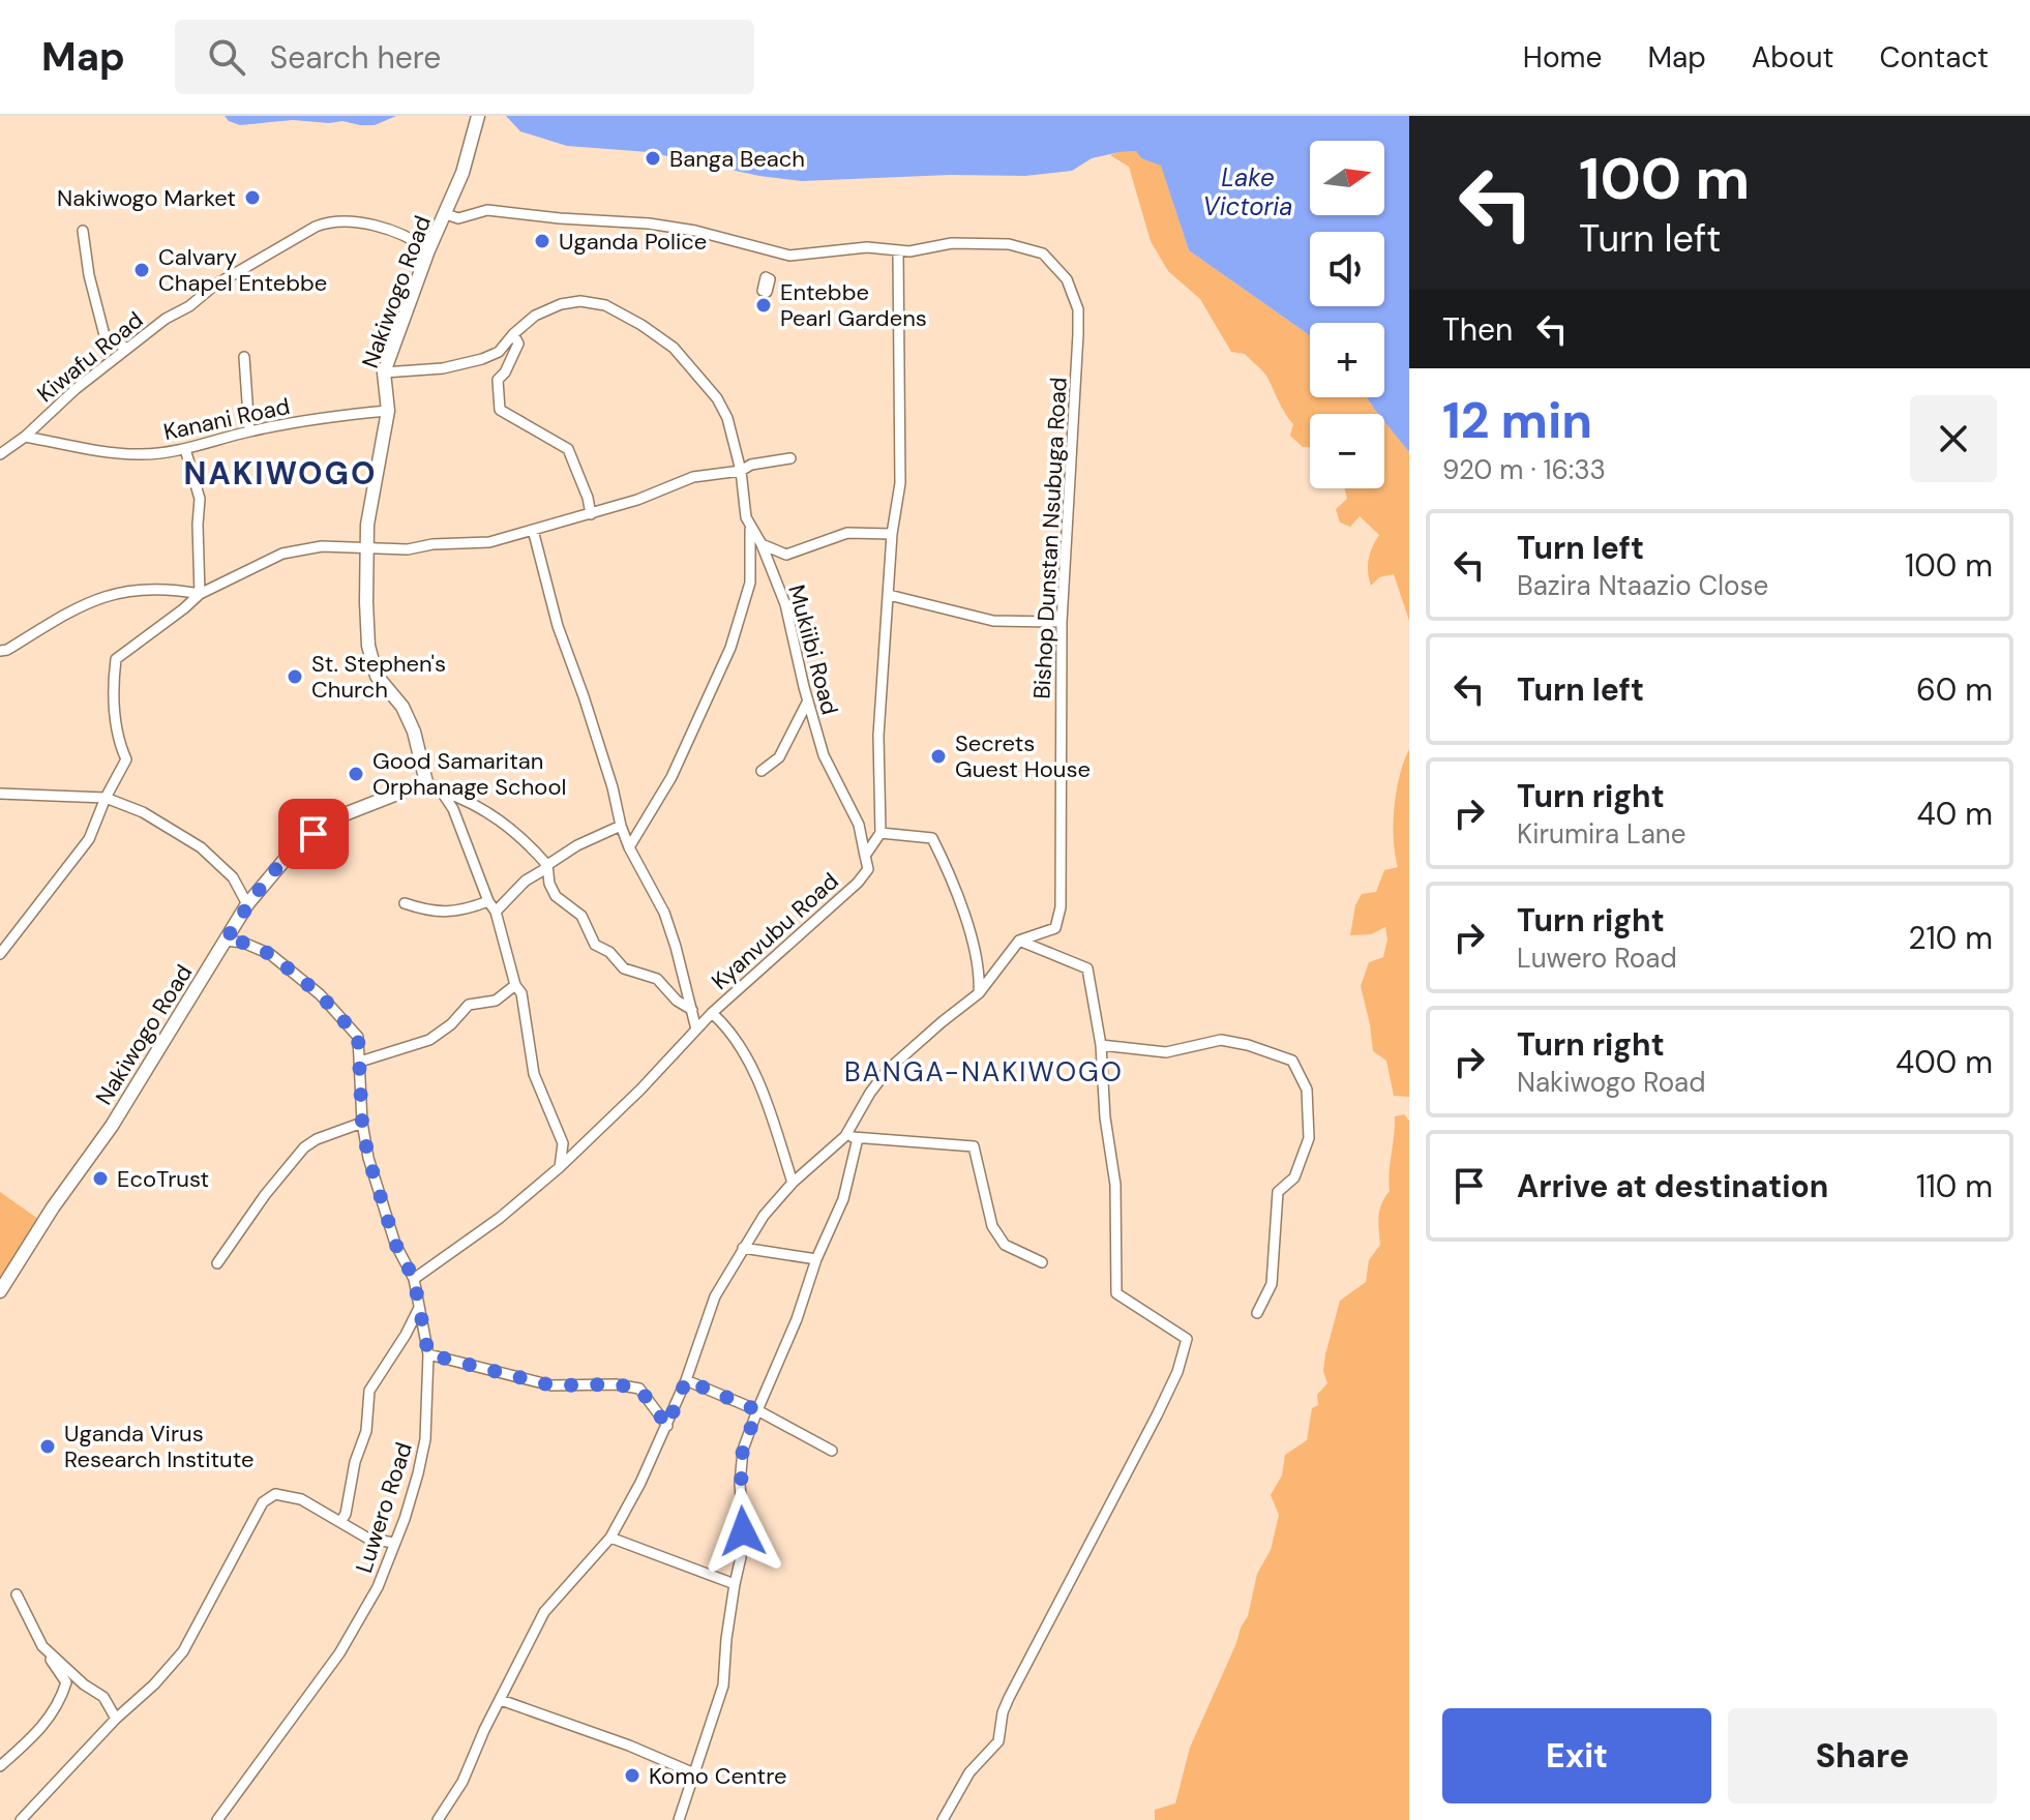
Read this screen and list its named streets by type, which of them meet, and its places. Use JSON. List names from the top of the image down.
{
  "streets": {
    "street": [
      "Nakiwogo Road",
      "Kiwafu Road",
      "Kanani Road",
      "Bishop Dunstan Nsubuga Road",
      "Mukiibi Road",
      "Kyanvubu Road",
      "Luwero Road"
    ]
  },
  "crossings": [
    ["Nakiwogo Road", "Kiwafu Road"],
    ["Nakiwogo Road", "Kanani Road"],
    ["Nakiwogo Road", "Bishop Dunstan Nsubuga Road"],
    ["Nakiwogo Road", "Mukiibi Road"],
    ["Nakiwogo Road", "Luwero Road"],
    ["Kiwafu Road", "Kanani Road"],
    ["Mukiibi Road", "Kyanvubu Road"],
    ["Kyanvubu Road", "Luwero Road"]
  ],
  "districts": ["NAKIWOGO", "BANGA-NAKIWOGO"],
  "water": ["Lake Victoria"],
  "places": [
    "Banga Beach",
    "Nakiwogo Market",
    "Uganda Police",
    "Calvary Chapel Entebbe",
    "Entebbe Pearl Gardens",
    "St. Stephen's Church",
    "Secrets Guest House",
    "Good Samaritan Orphanage School",
    "EcoTrust",
    "Uganda Virus Research Institute",
    "Komo Centre"
  ],
  "north": "right",
  "page": {
    "header": "Map",
    "search": "Search here",
    "nav": [
      "Home",
      "Map",
      "About",
      "Contact"
    ],
    "turn": ["100 m", "Turn left"],
    "map_buttons": ["+", "−"],
    "then": "Then",
    "heading": ["12 min", "920 m · 16:33"],
    "list": [
      {
        "name": "Turn left",
        "note": "Bazira Ntaazio Close",
        "value": "100 m"
      },
      {
        "name": "Turn left",
        "value": "60 m"
      },
      {
        "name": "Turn right",
        "note": "Kirumira Lane",
        "value": "40 m"
      },
      {
        "name": "Turn right",
        "note": "Luwero Road",
        "value": "210 m"
      },
      {
        "name": "Turn right",
        "note": "Nakiwogo Road",
        "value": "400 m"
      },
      {
        "name": "Arrive at destination",
        "value": "110 m"
      }
    ],
    "buttons": ["Exit", "Share"]
  }
}
